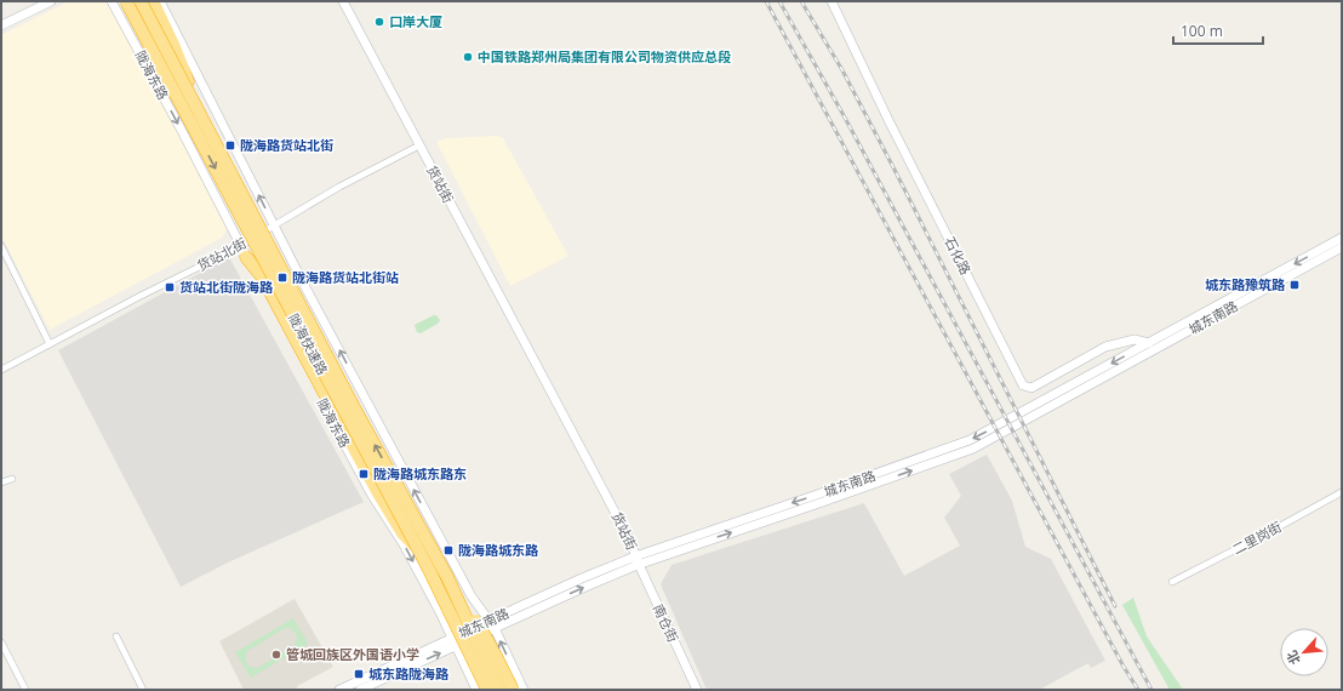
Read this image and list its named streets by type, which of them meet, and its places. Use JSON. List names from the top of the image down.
{
  "streets": {
    "highway": ["陇海快速路"],
    "street": [
      "陇海东路",
      "货站街",
      "货站北街",
      "石化路",
      "城东南路",
      "二里岗街",
      "南仓街"
    ]
  },
  "crossings": [
    ["陇海东路", "货站北街"],
    ["陇海东路", "城东南路"],
    ["货站街", "货站北街"],
    ["货站街", "城东南路"],
    ["货站街", "南仓街"],
    ["石化路", "城东南路"],
    ["城东南路", "南仓街"]
  ],
  "places": {
    "other": ["口岸大厦", "中国铁路郑州局集团有限公司物资供应总段", "管城回族区外国语小学"],
    "transit": [
      "陇海路货站北街",
      "陇海路货站北街站",
      "城东路豫筑路",
      "货站北街陇海路",
      "陇海路城东路东",
      "陇海路城东路",
      "城东路陇海路"
    ]
  },
  "scale_bar": "100 m",
  "north": "bottom left"
}
